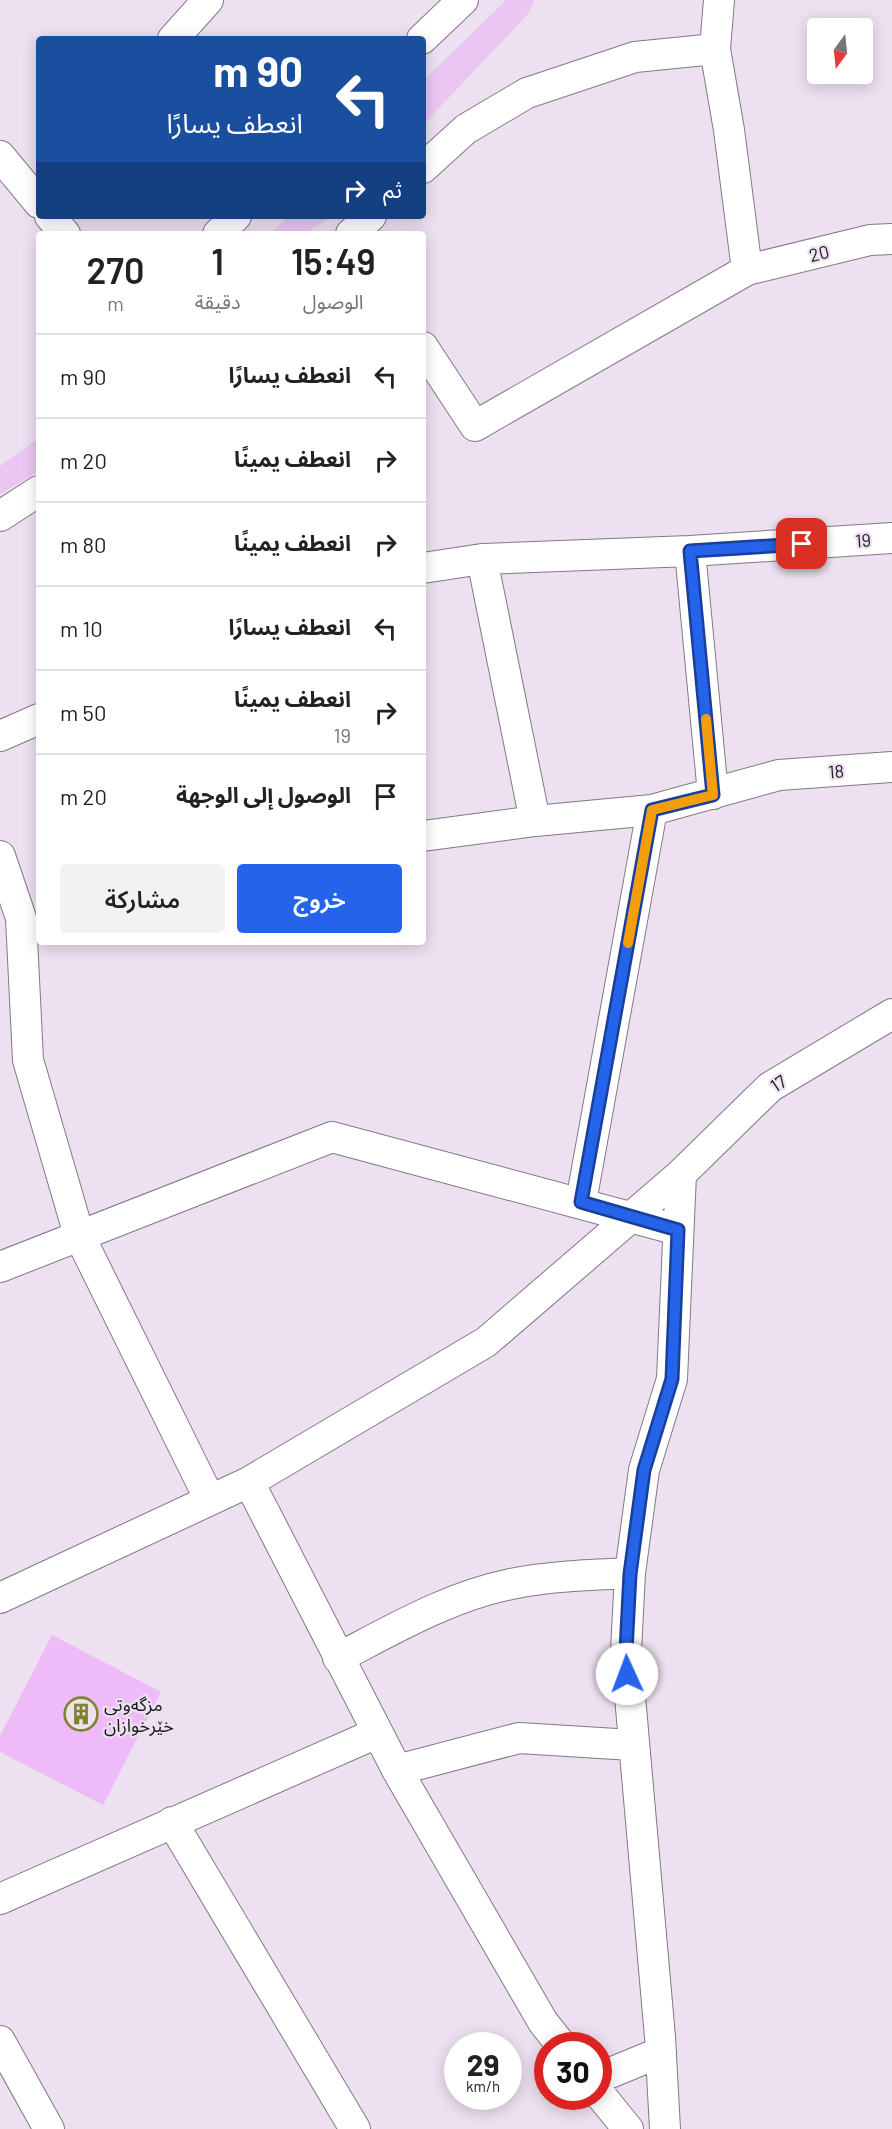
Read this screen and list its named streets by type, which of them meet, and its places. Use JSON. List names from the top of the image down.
{
  "streets": {
    "street": [
      "20",
      "19",
      "18",
      "17"
    ]
  },
  "places": {
    "building": ["مزگەوتی خێرخوازان"]
  },
  "north": "bottom",
  "page": {
    "turn": ["90 m", "انعطف يسارًا"],
    "then": "ثم",
    "eta": [
      "15:49",
      "الوصول",
      "1",
      "دقيقة",
      "270",
      "m"
    ],
    "list": [
      {
        "name": "انعطف يسارًا",
        "value": "90 m"
      },
      {
        "name": "انعطف يمينًا",
        "value": "20 m"
      },
      {
        "name": "انعطف يمينًا",
        "value": "80 m"
      },
      {
        "name": "انعطف يسارًا",
        "value": "10 m"
      },
      {
        "name": "انعطف يمينًا",
        "note": "19",
        "value": "50 m"
      },
      {
        "name": "الوصول إلى الوجهة",
        "value": "20 m"
      }
    ],
    "buttons": ["خروج", "مشاركة"],
    "speed": "29 km/h",
    "limit": "30"
  }
}
